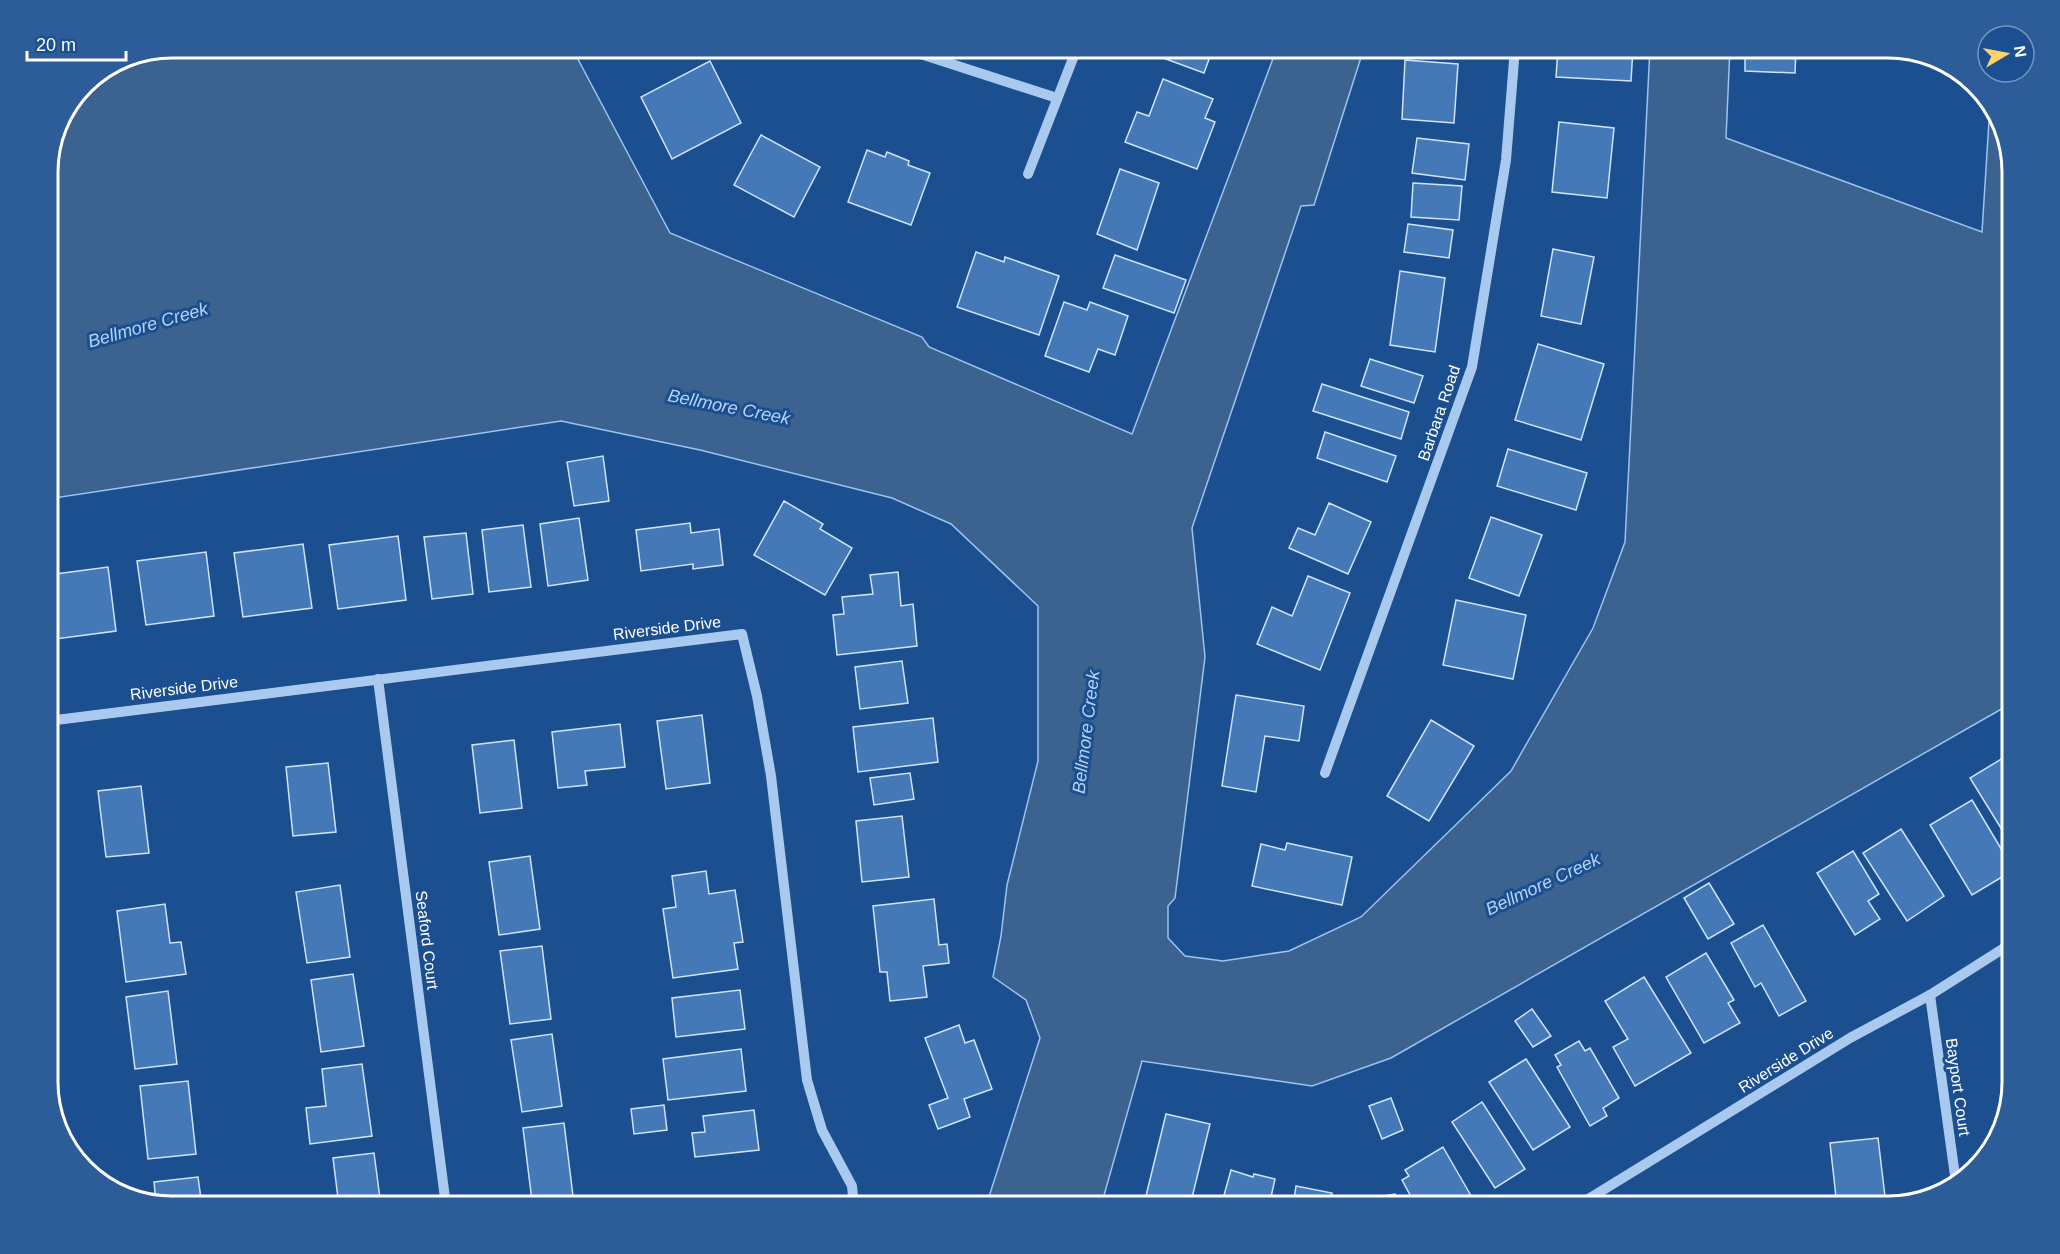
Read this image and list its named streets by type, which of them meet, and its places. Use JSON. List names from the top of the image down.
{
  "streets": {
    "street": [
      "Barbara Road",
      "Riverside Drive",
      "Seaford Court",
      "Bayport Court"
    ]
  },
  "crossings": [
    ["Riverside Drive", "Seaford Court"],
    ["Riverside Drive", "Bayport Court"]
  ],
  "water": ["Bellmore Creek"],
  "scale_bar": "20 m",
  "north": "right"
}
